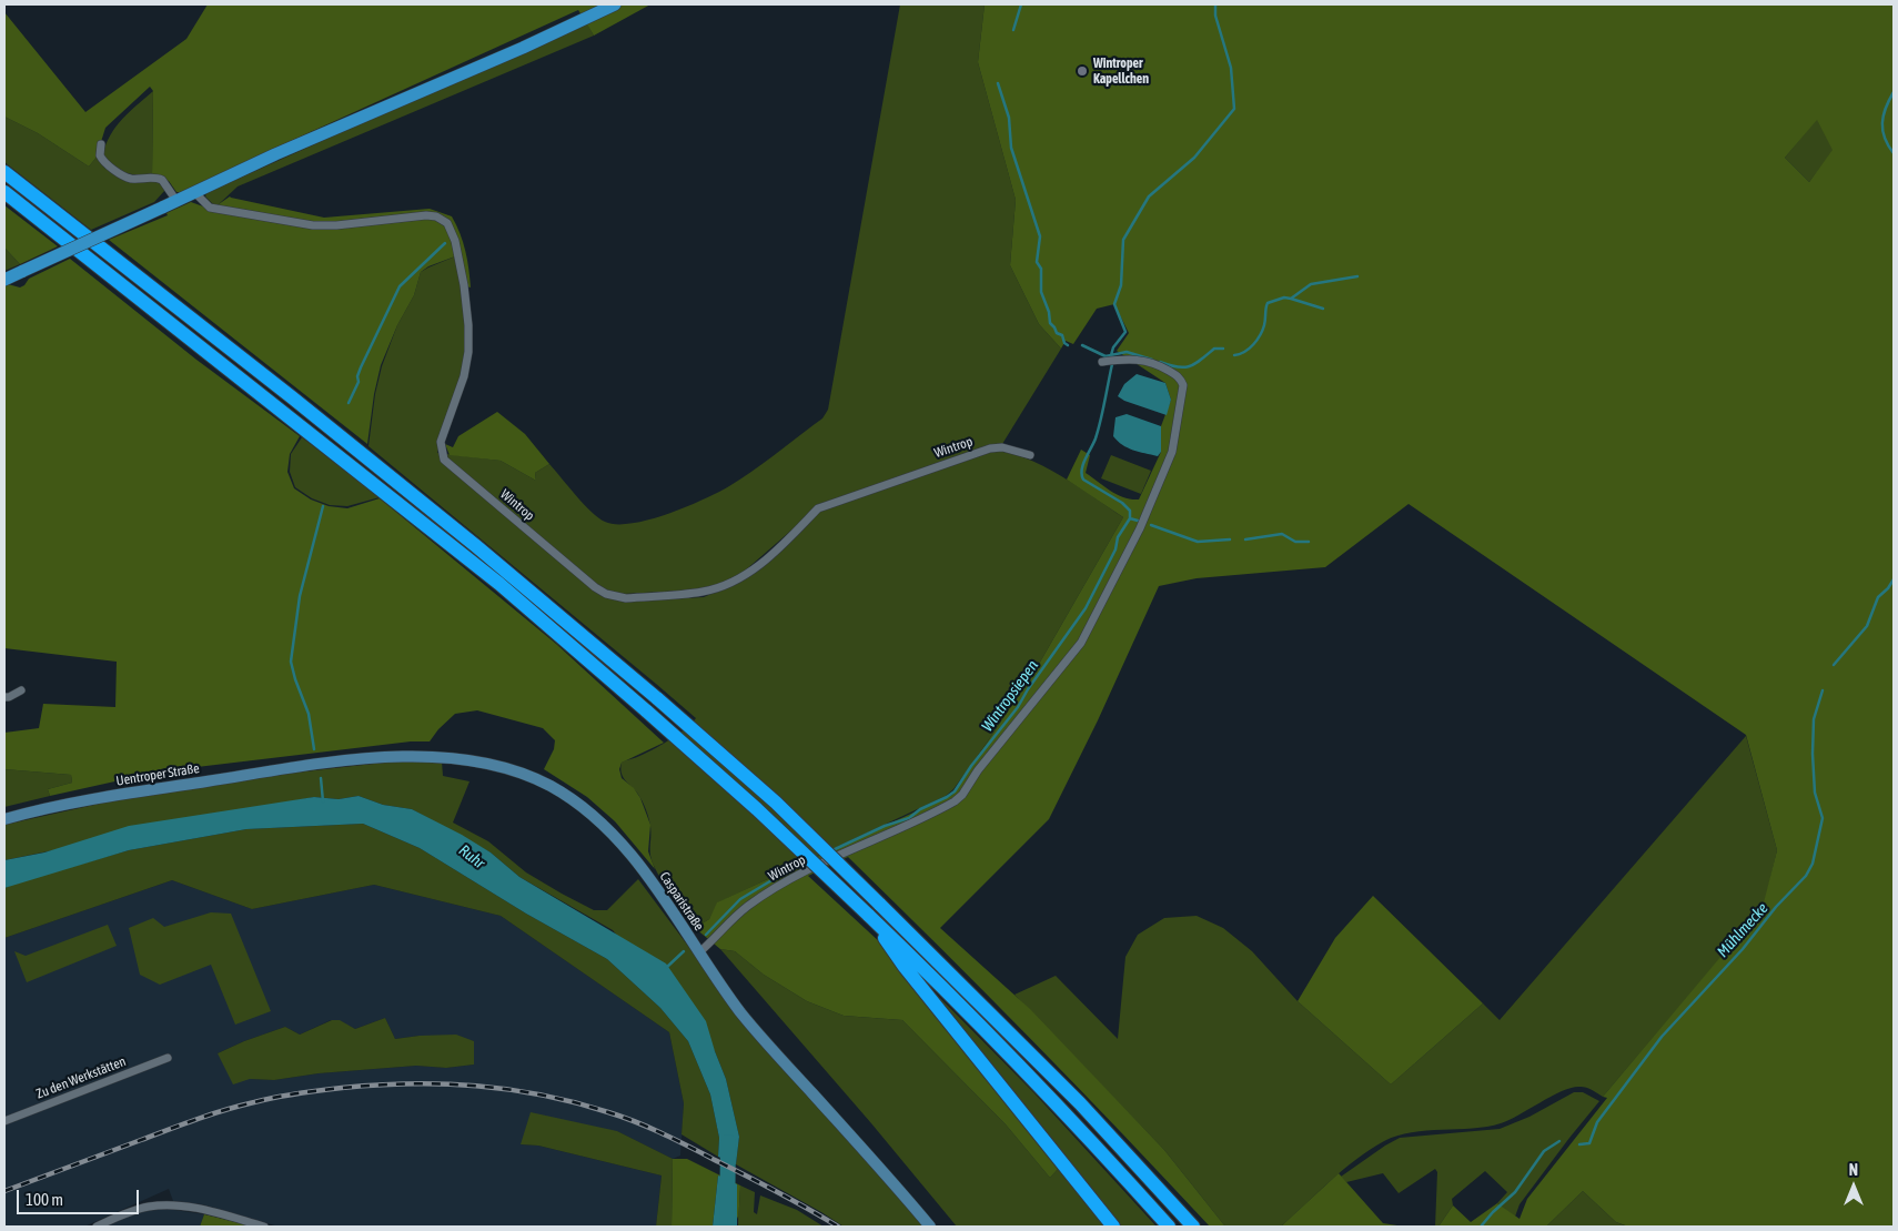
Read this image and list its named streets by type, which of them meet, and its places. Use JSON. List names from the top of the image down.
{
  "streets": {
    "main road": ["Uentroper Straße", "Casparistraße"],
    "street": ["Wintrop", "Zu den Werkstätten"]
  },
  "crossings": [
    ["Wintrop", "Casparistraße"],
    ["Uentroper Straße", "Casparistraße"]
  ],
  "water": ["Wintropsiepen", "Ruhr", "Mühlmecke"],
  "places": ["Wintroper Kapellchen"],
  "scale_bar": "100 m",
  "north": "top"
}
